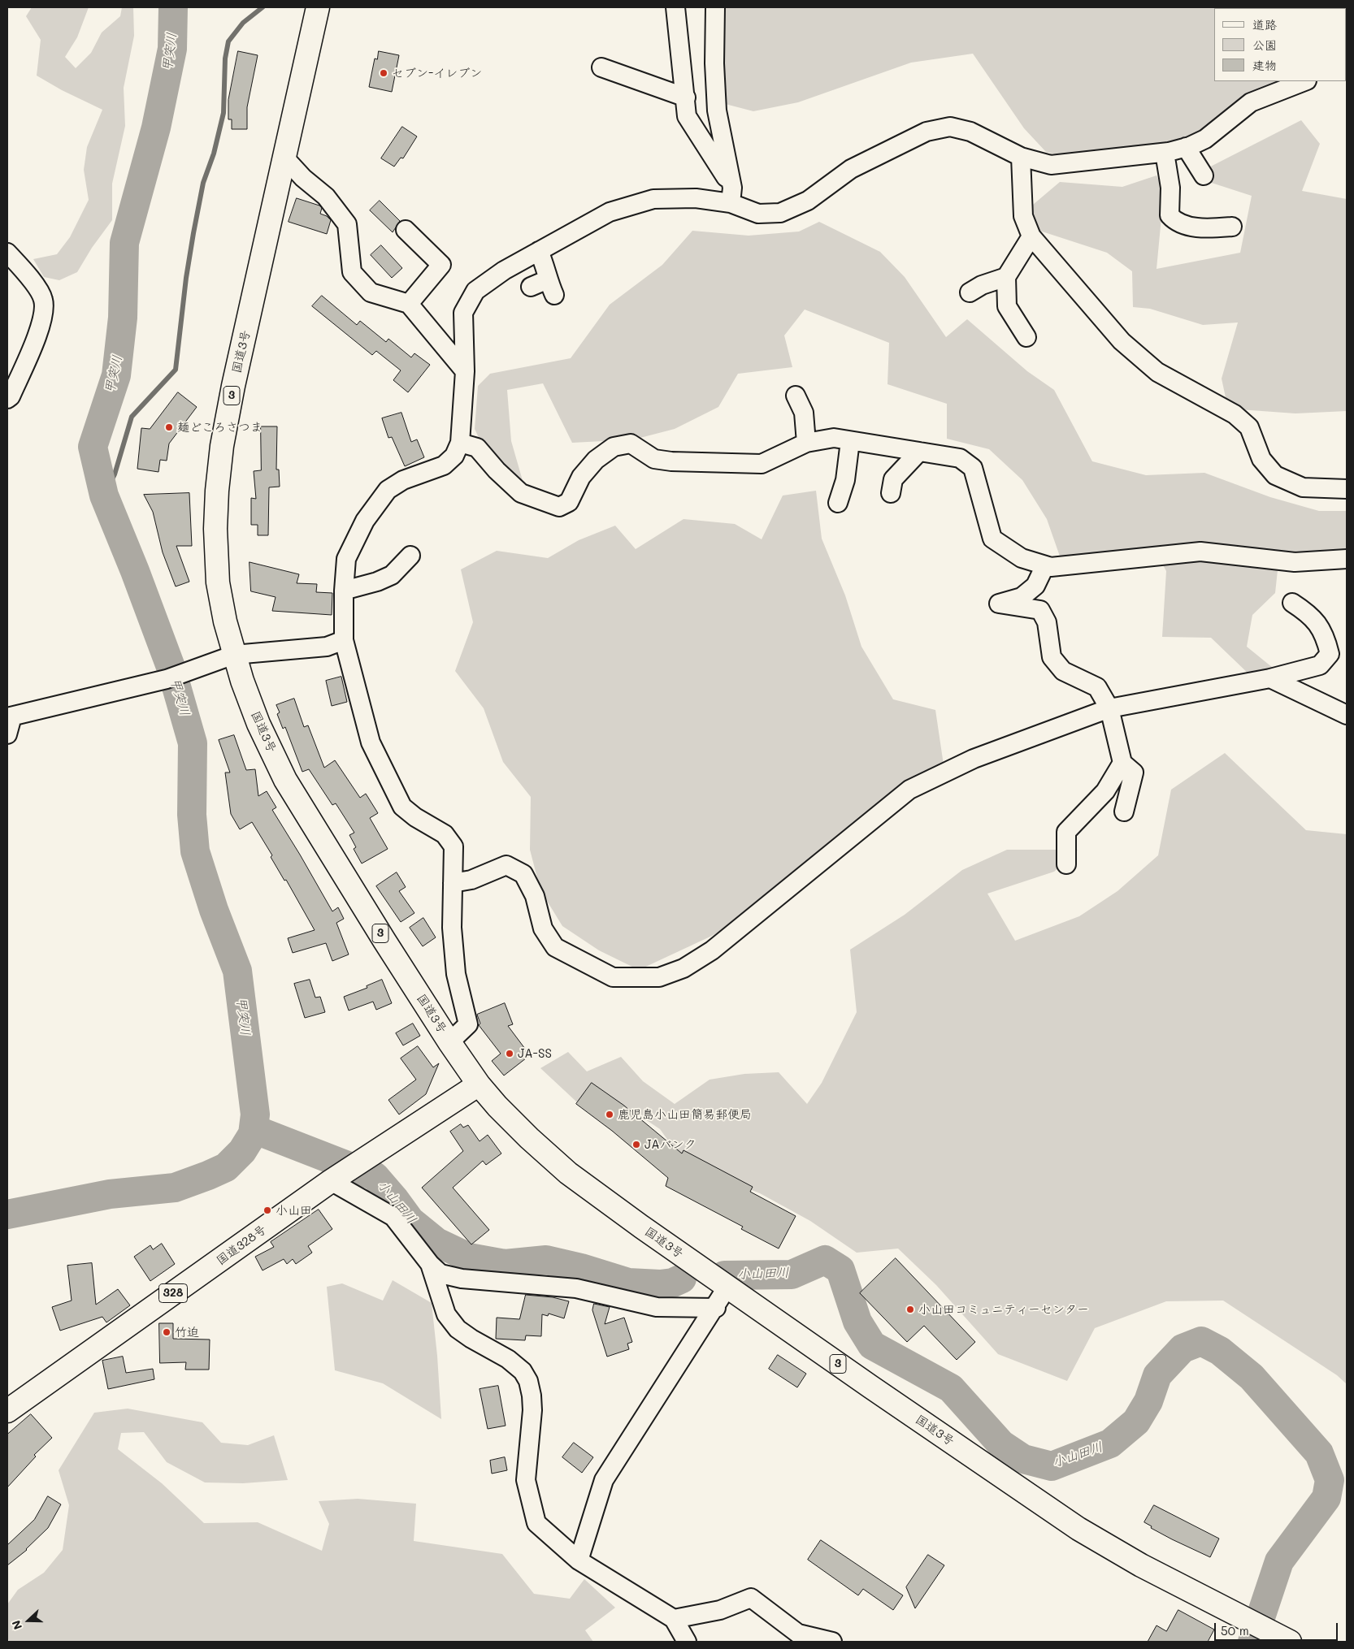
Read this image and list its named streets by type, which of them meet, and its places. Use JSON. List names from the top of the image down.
{
  "streets": {
    "highway": [
      "国道3号",
      "3",
      "国道328号",
      "328"
    ]
  },
  "crossings": [
    ["国道3号", "国道328号"]
  ],
  "water": ["甲突川", "小山田川"],
  "places": [
    "セブン-イレブン",
    "麺どころさつま",
    "JA-SS",
    "鹿児島小山田簡易郵便局",
    "JAバンク",
    "小山田",
    "小山田コミュニティーセンター",
    "竹迫"
  ],
  "legend": ["道路", "公園", "建物"],
  "scale_bar": "50 m",
  "north": "left"
}
